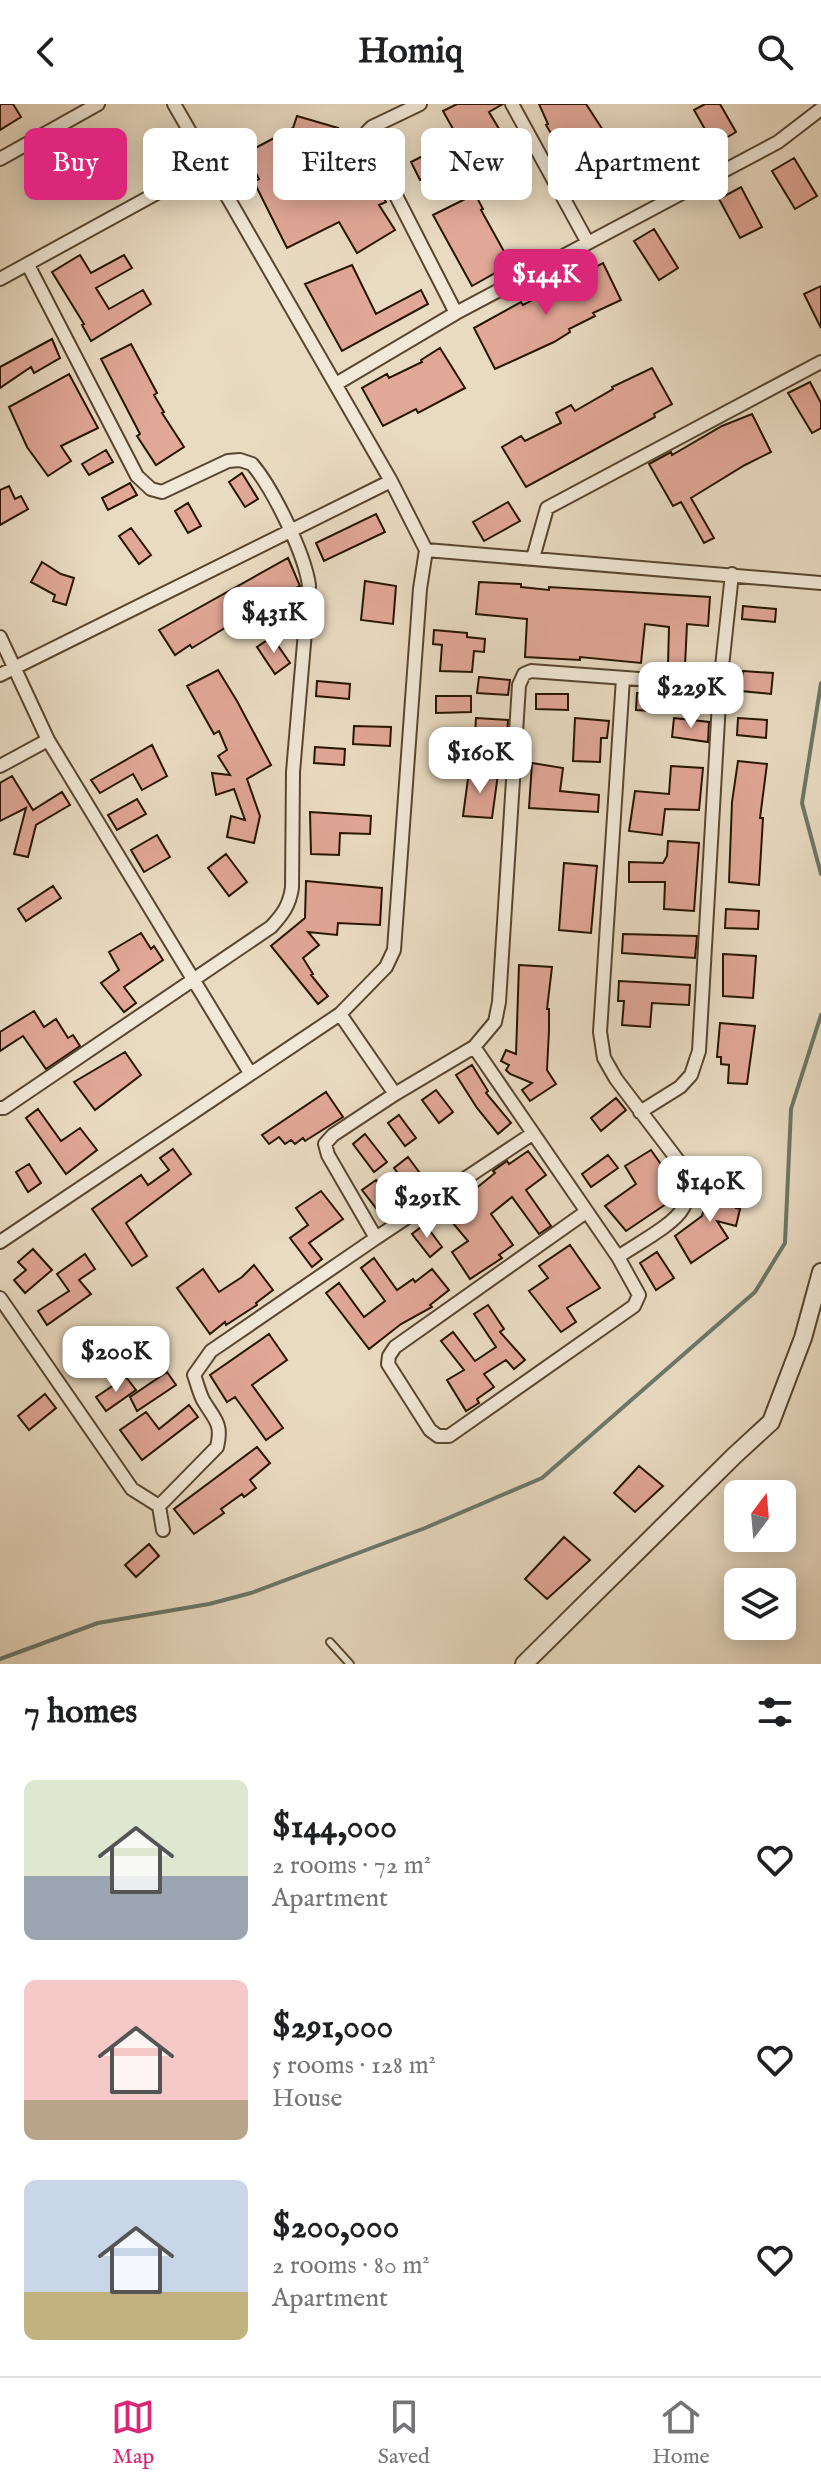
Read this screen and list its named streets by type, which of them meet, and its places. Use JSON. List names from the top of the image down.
{
  "north": "top",
  "page": {
    "header": "Homiq",
    "chip": [
      "Buy",
      "Rent",
      "Filters",
      "New",
      "Apartment"
    ],
    "price": [
      "$144K",
      "$431K",
      "$229K",
      "$160K",
      "$140K",
      "$291K",
      "$200K"
    ],
    "heading": "7 homes",
    "list": [
      {
        "name": "$144,000",
        "note": "2 rooms · 72 m² · Apartment"
      },
      {
        "name": "$291,000",
        "note": "5 rooms · 128 m² · House"
      },
      {
        "name": "$200,000",
        "note": "2 rooms · 80 m² · Apartment"
      }
    ],
    "tabs": ["Map", "Saved", "Home"]
  }
}
